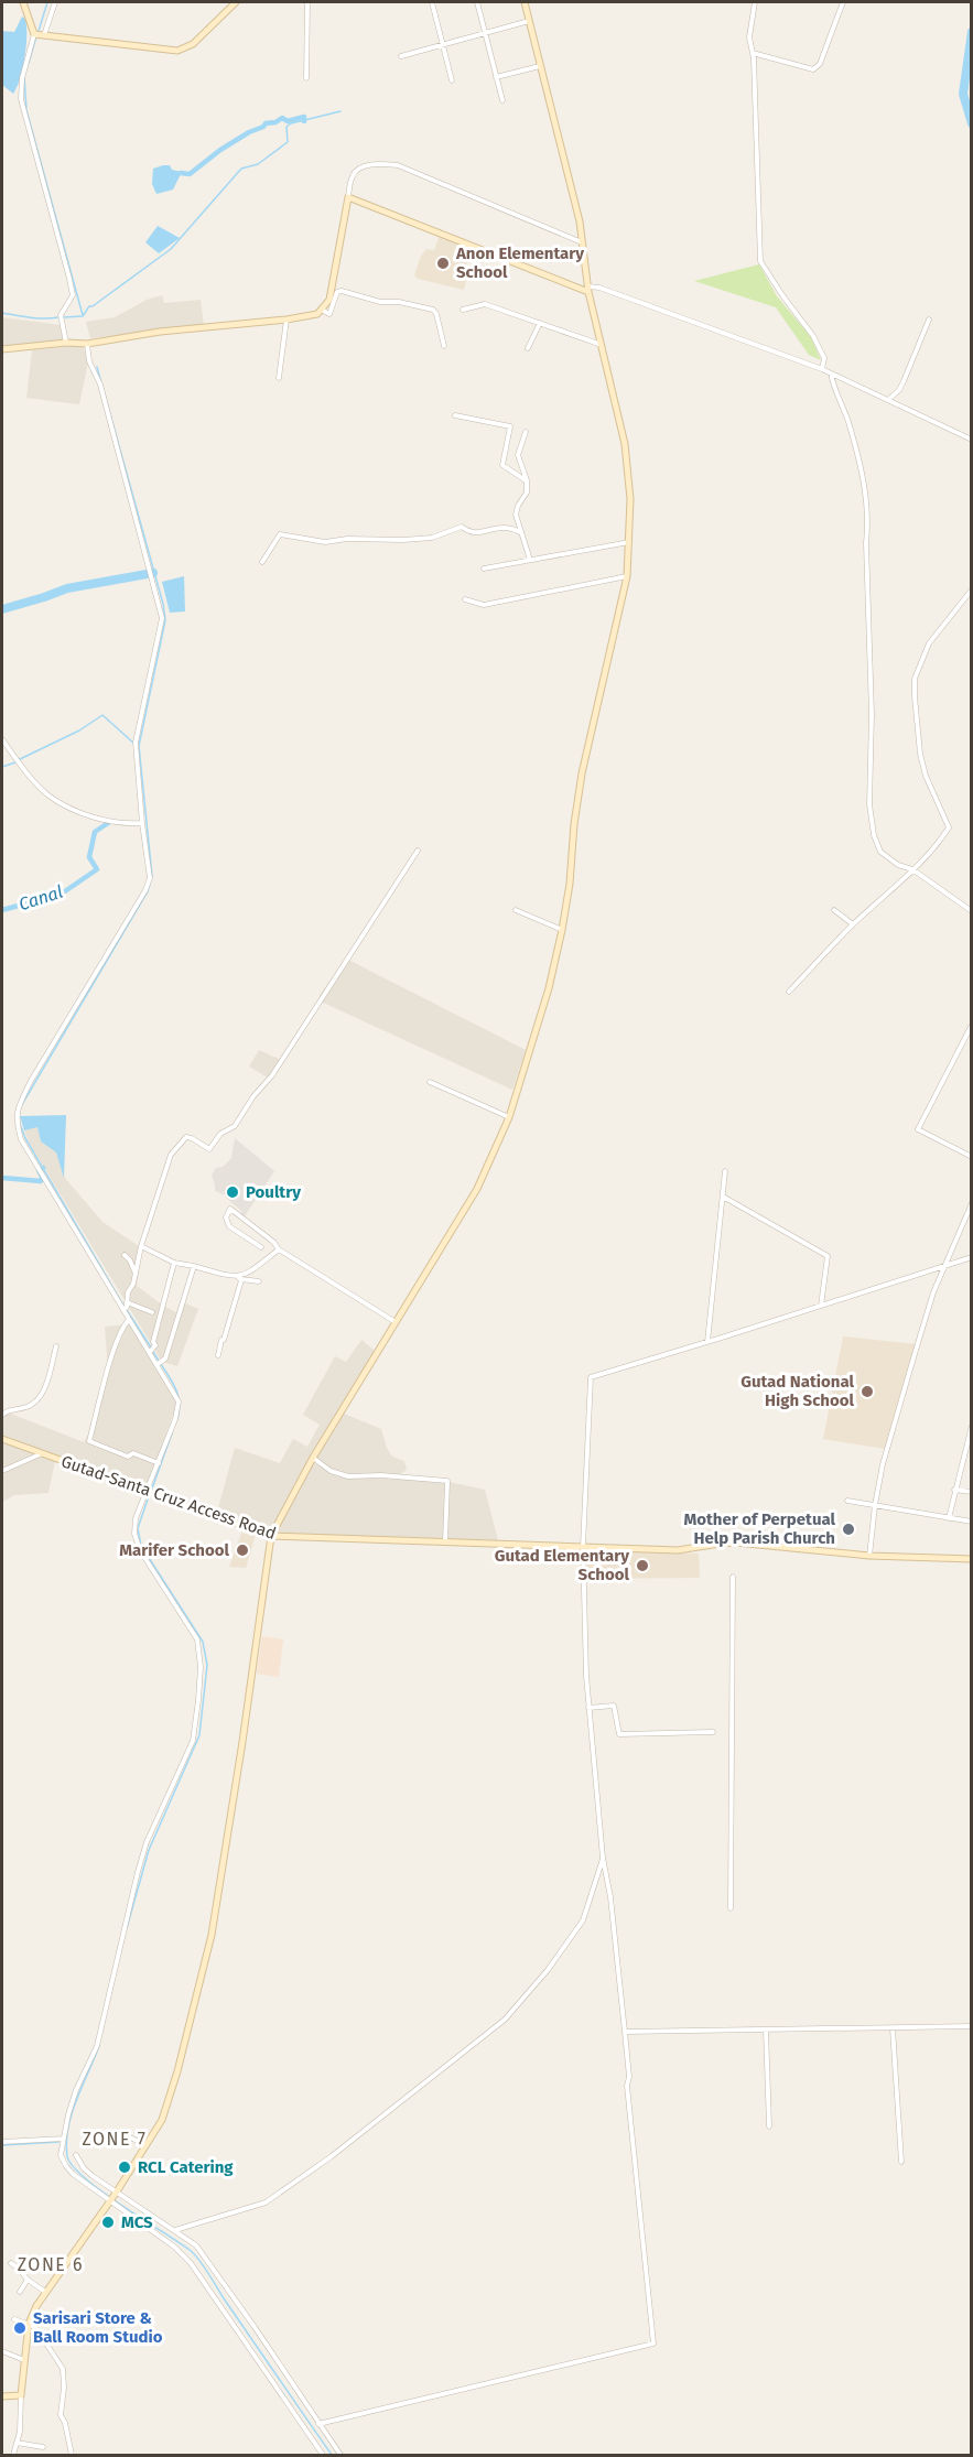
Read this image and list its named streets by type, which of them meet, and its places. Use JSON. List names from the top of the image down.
{
  "streets": {
    "street": ["Gutad-Santa Cruz Access Road"]
  },
  "districts": ["ZONE 7", "ZONE 6"],
  "water": ["Canal"],
  "places": [
    "Anon Elementary School",
    "Poultry",
    "Gutad National High School",
    "Mother of Perpetual Help Parish Church",
    "Marifer School",
    "Gutad Elementary School",
    "RCL Catering",
    "MCS",
    "Sarisari Store & Ball Room Studio"
  ]
}
